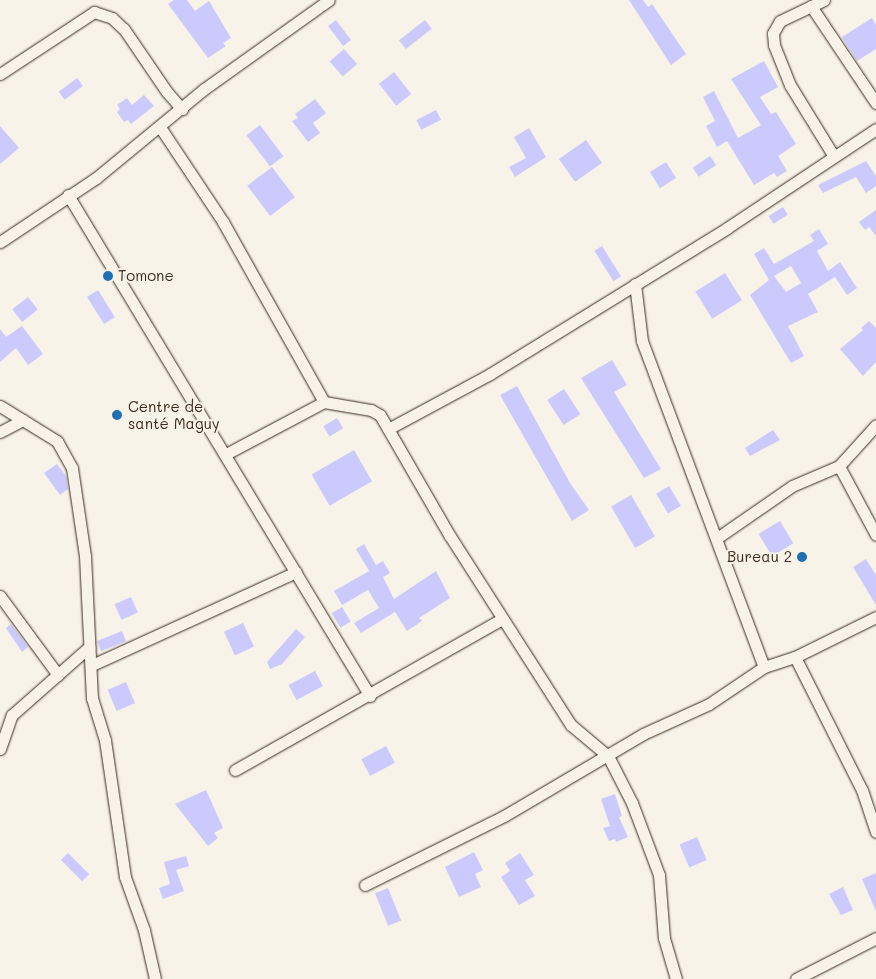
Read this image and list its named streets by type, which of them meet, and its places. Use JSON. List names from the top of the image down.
{
  "places": ["Tomone", "Centre de santé Maguy", "Bureau 2"]
}
